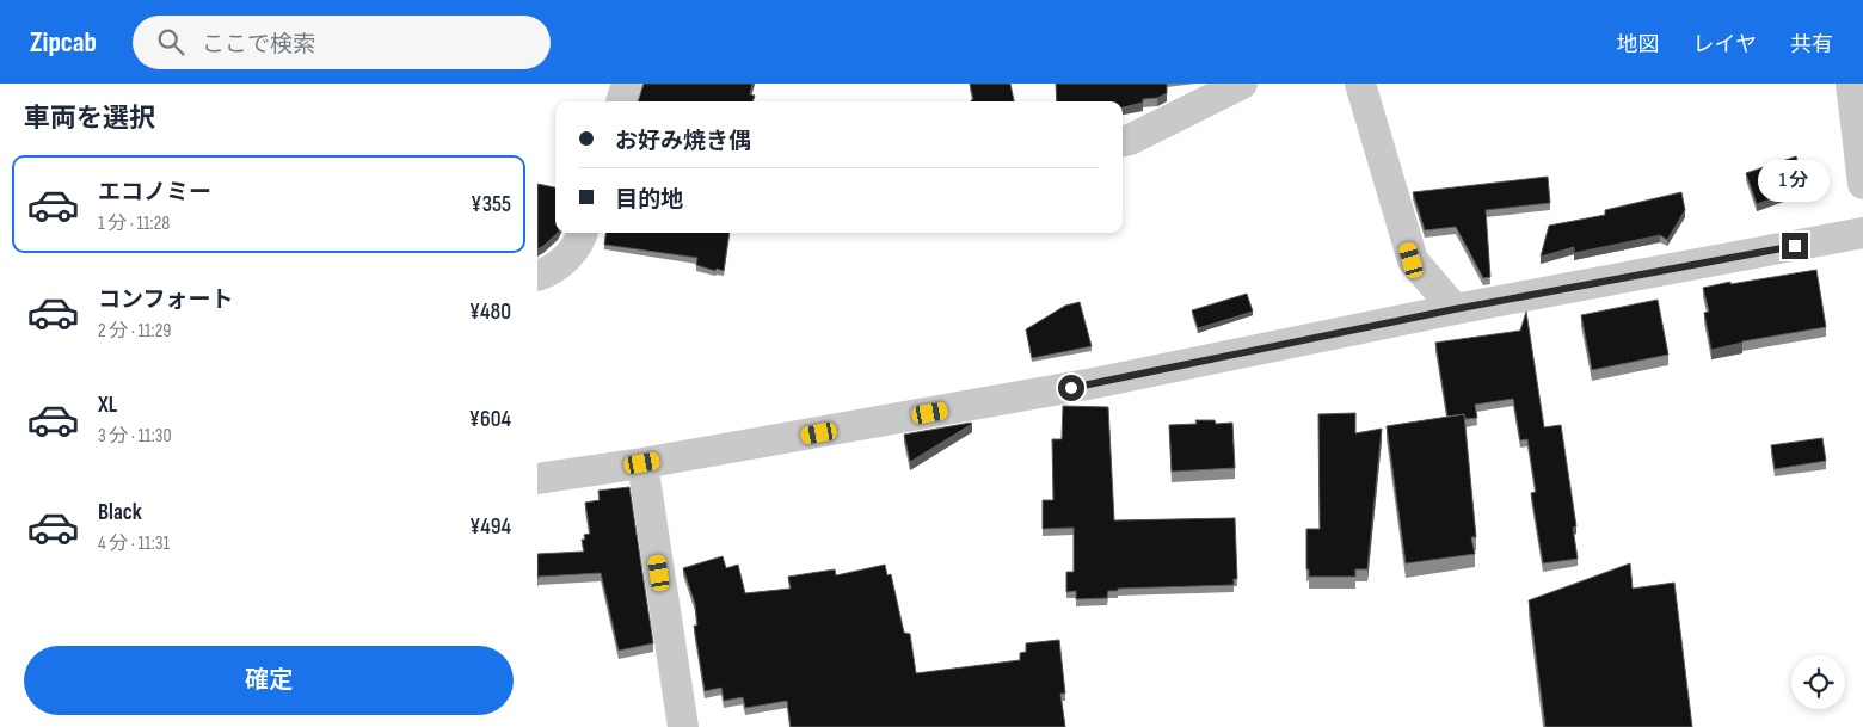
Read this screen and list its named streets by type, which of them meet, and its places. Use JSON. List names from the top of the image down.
{
  "page": {
    "header": "Zipcab",
    "search": "ここで検索",
    "nav": ["地図", "レイヤ", "共有"],
    "heading": "車両を選択",
    "banner": ["お好み焼き偶", "目的地"],
    "list": [
      {
        "name": "エコノミー",
        "note": "1 分 · 11:28",
        "value": "¥355"
      },
      {
        "name": "コンフォート",
        "note": "2 分 · 11:29",
        "value": "¥480"
      },
      {
        "name": "XL",
        "note": "3 分 · 11:30",
        "value": "¥604"
      },
      {
        "name": "Black",
        "note": "4 分 · 11:31",
        "value": "¥494"
      }
    ],
    "bubble": "1 分",
    "buttons": "確定"
  }
}
